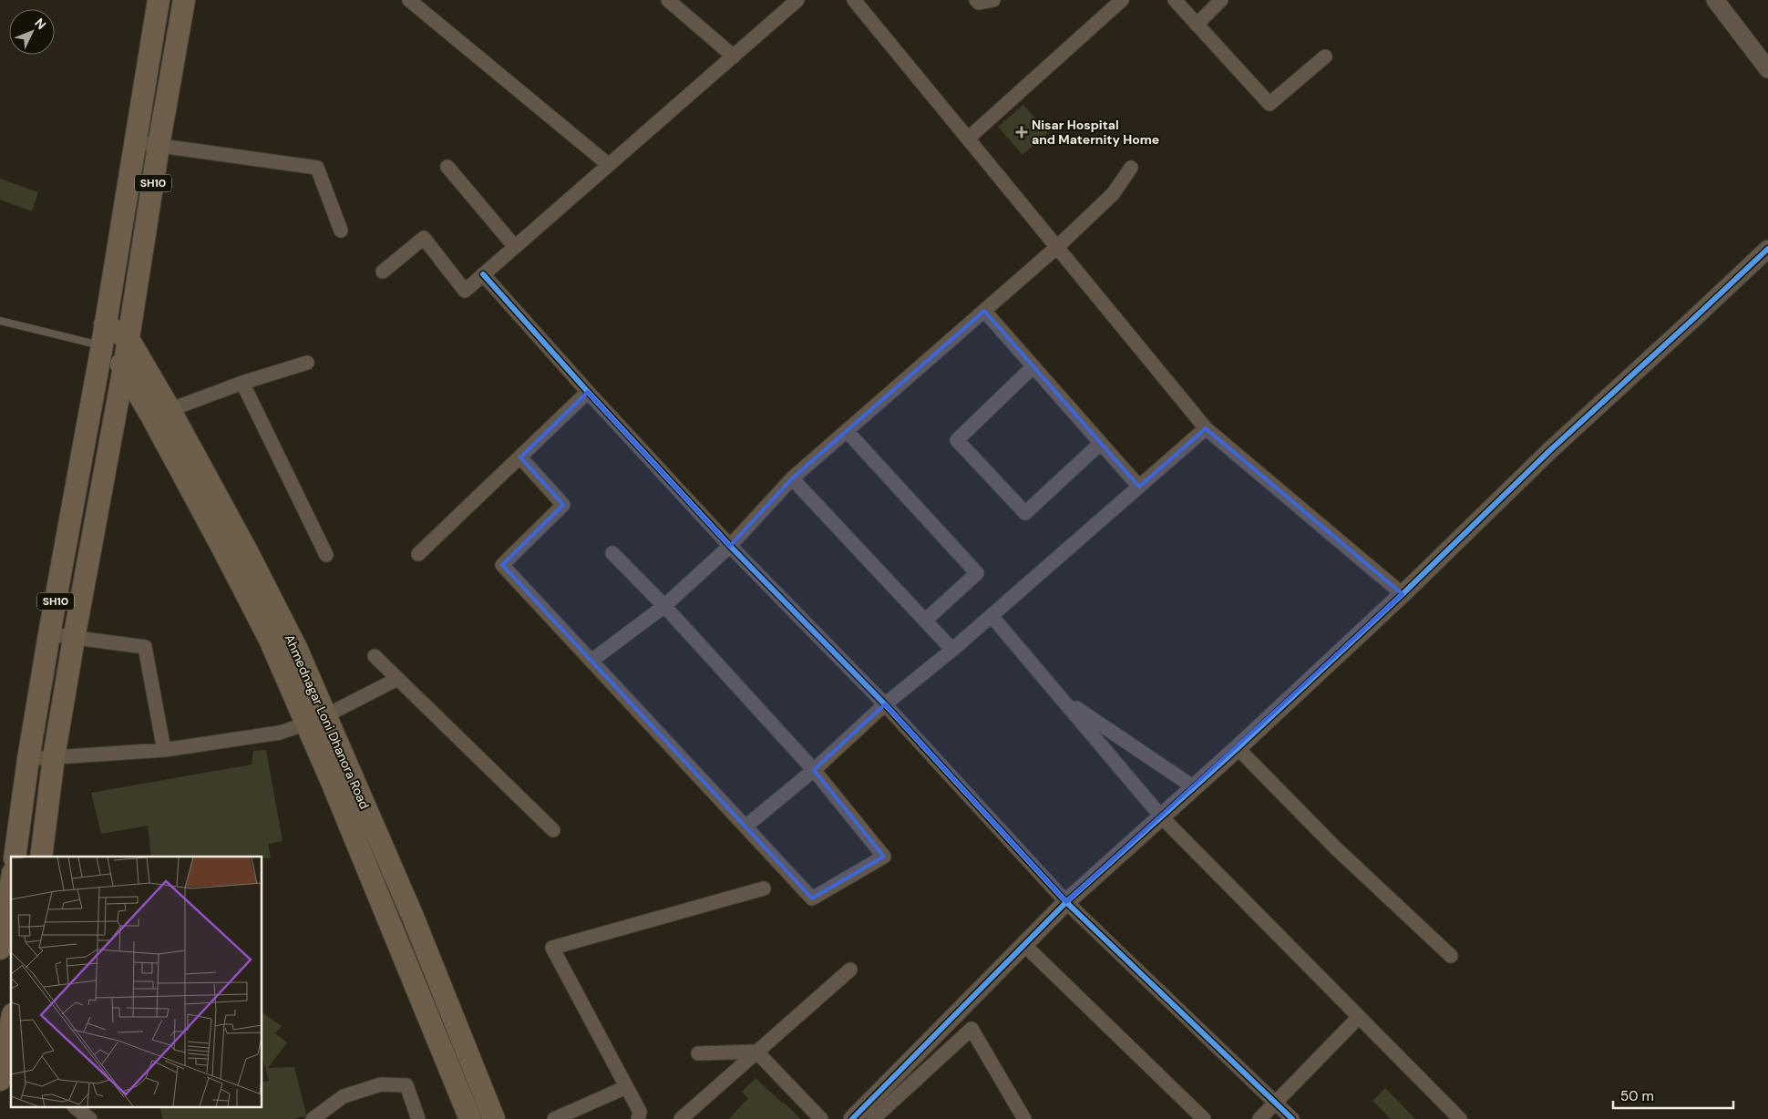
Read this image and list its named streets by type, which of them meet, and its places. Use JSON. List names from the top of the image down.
{
  "streets": {
    "main road": ["SH10", "Ahmednagar Loni Dhanora Road"]
  },
  "crossings": [
    ["SH10", "Ahmednagar Loni Dhanora Road"]
  ],
  "places": {
    "health": ["Nisar Hospital and Maternity Home"]
  },
  "scale_bar": "50 m",
  "north": "top right"
}
